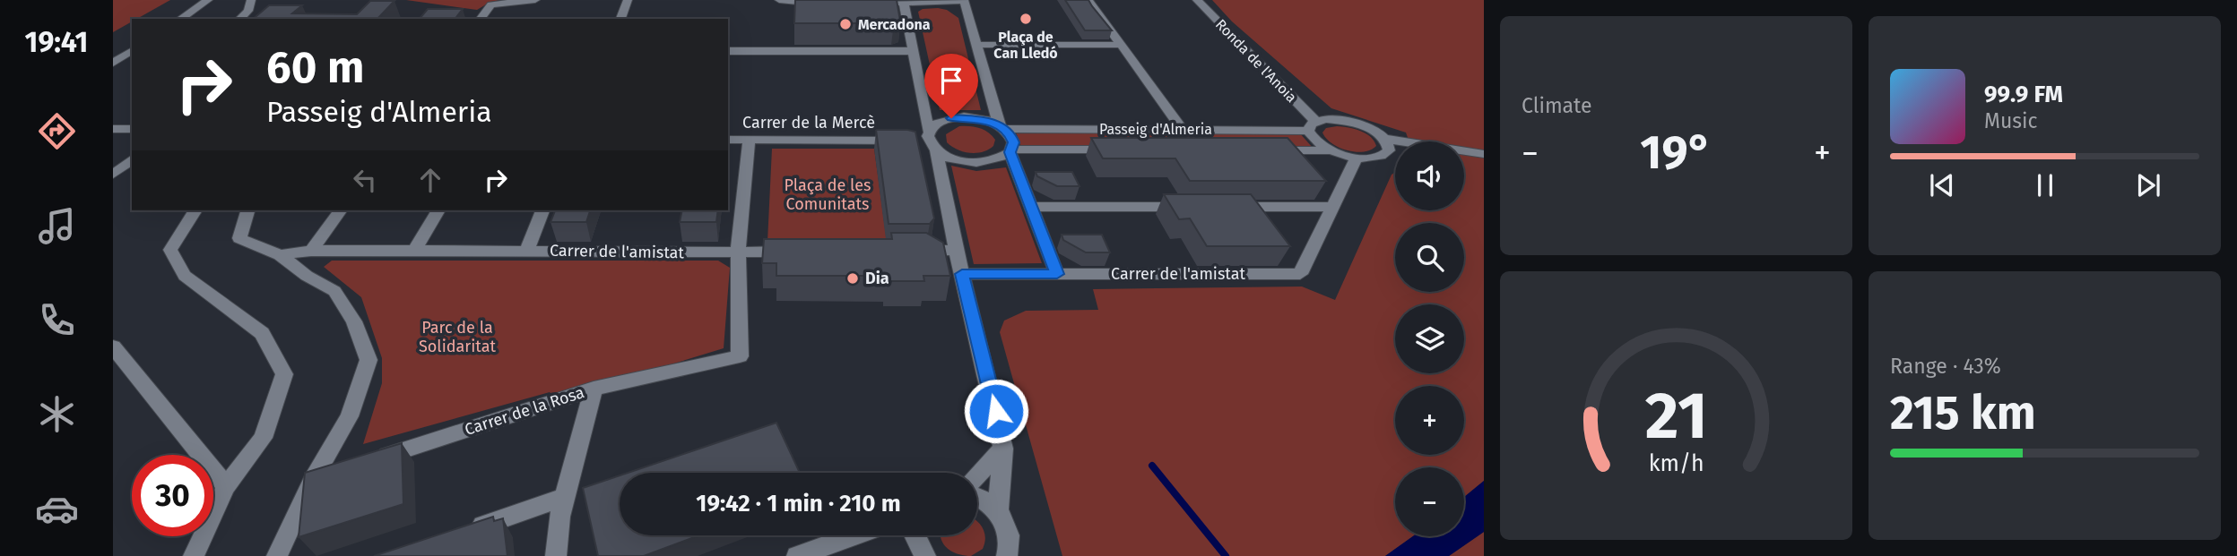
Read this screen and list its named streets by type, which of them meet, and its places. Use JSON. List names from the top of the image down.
{
  "streets": {
    "street": [
      "Ronda de l'Anoia",
      "Carrer de la Mercè",
      "Passeig d'Almeria",
      "Carrer de l'amistat",
      "Carrer de la Rosa"
    ]
  },
  "crossings": [
    ["Ronda de l'Anoia", "Passeig d'Almeria"],
    ["Carrer de la Mercè", "Passeig d'Almeria"],
    ["Carrer de l'amistat", "Carrer de la Rosa"]
  ],
  "parks": ["Plaça de les Comunitats", "Parc de la Solidaritat"],
  "places": ["Plaça de Can Lledó", "Mercadona", "Dia"],
  "page": {
    "tabs": "19:41",
    "tile": [
      "Climate",
      ["Range · 43%", "215 km"]
    ],
    "turn": ["60 m", "Passeig d'Almeria"],
    "song": ["99.9 FM", "Music"],
    "heat": ["−", "19°", "+"],
    "map_buttons": ["+", "−"],
    "limit": "30",
    "trip": "19:42 · 1 min · 210 m",
    "gauge": ["21", "km/h"]
  }
}
